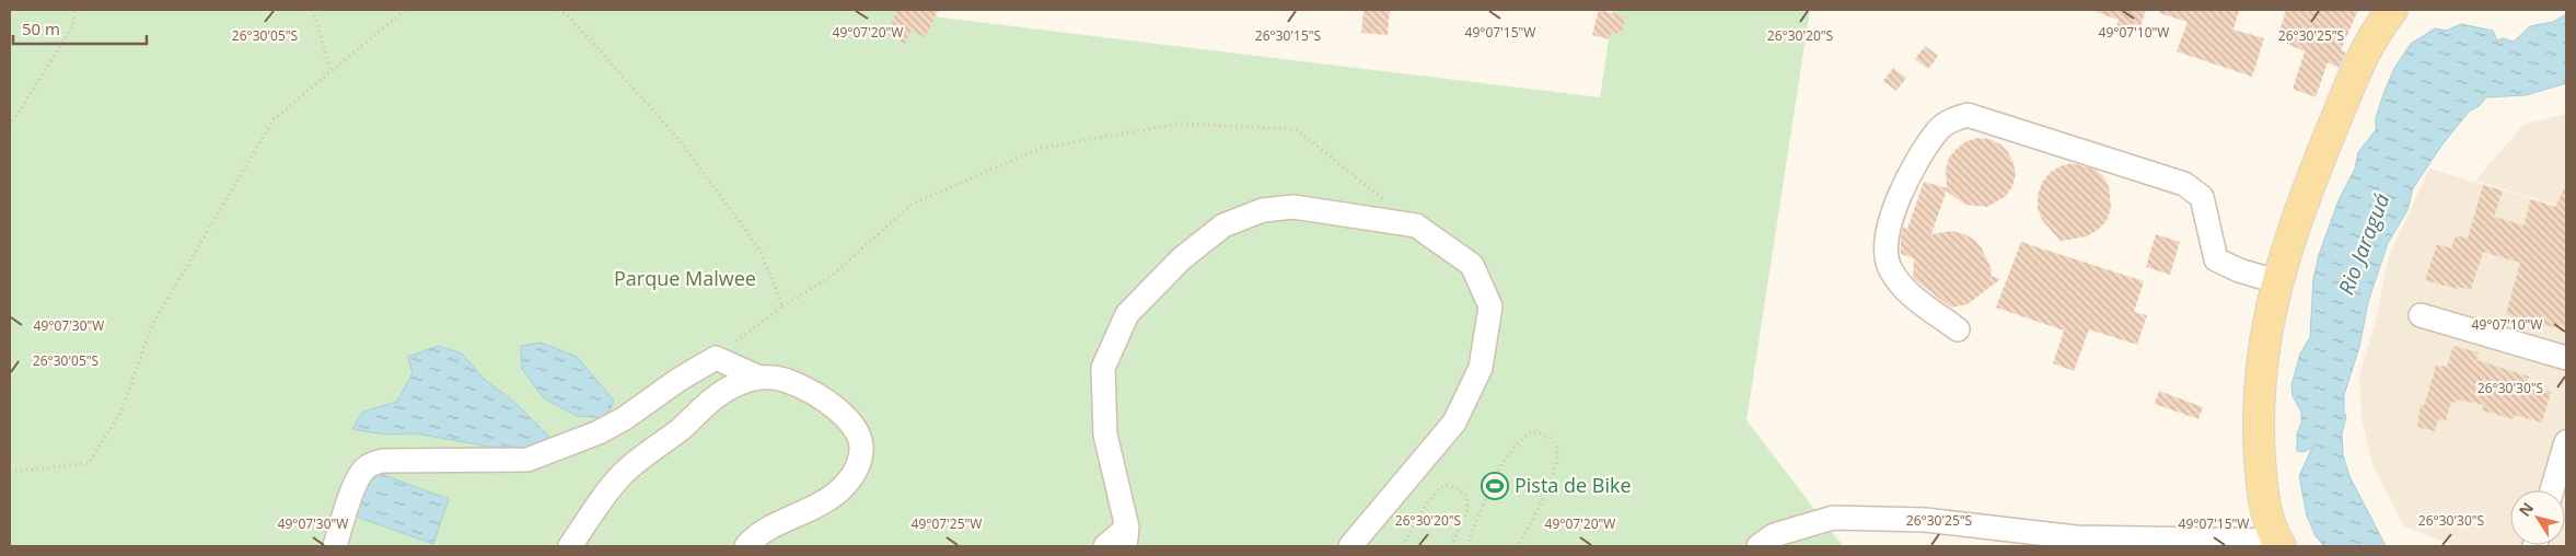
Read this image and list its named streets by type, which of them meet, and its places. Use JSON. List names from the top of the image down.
{
  "water": ["Rio Jaraguá"],
  "parks": ["Parque Malwee"],
  "places": {
    "sports": ["Pista de Bike"]
  },
  "scale_bar": "50 m",
  "north": "top left",
  "coordinates": [
    "49°07'10\"W",
    "49°07'20\"W",
    "49°07'15\"W",
    "26°30'05\"S",
    "26°30'15\"S",
    "26°30'20\"S",
    "26°30'25\"S",
    "49°07'30\"W",
    "26°30'30\"S",
    "49°07'25\"W"
  ]
}
